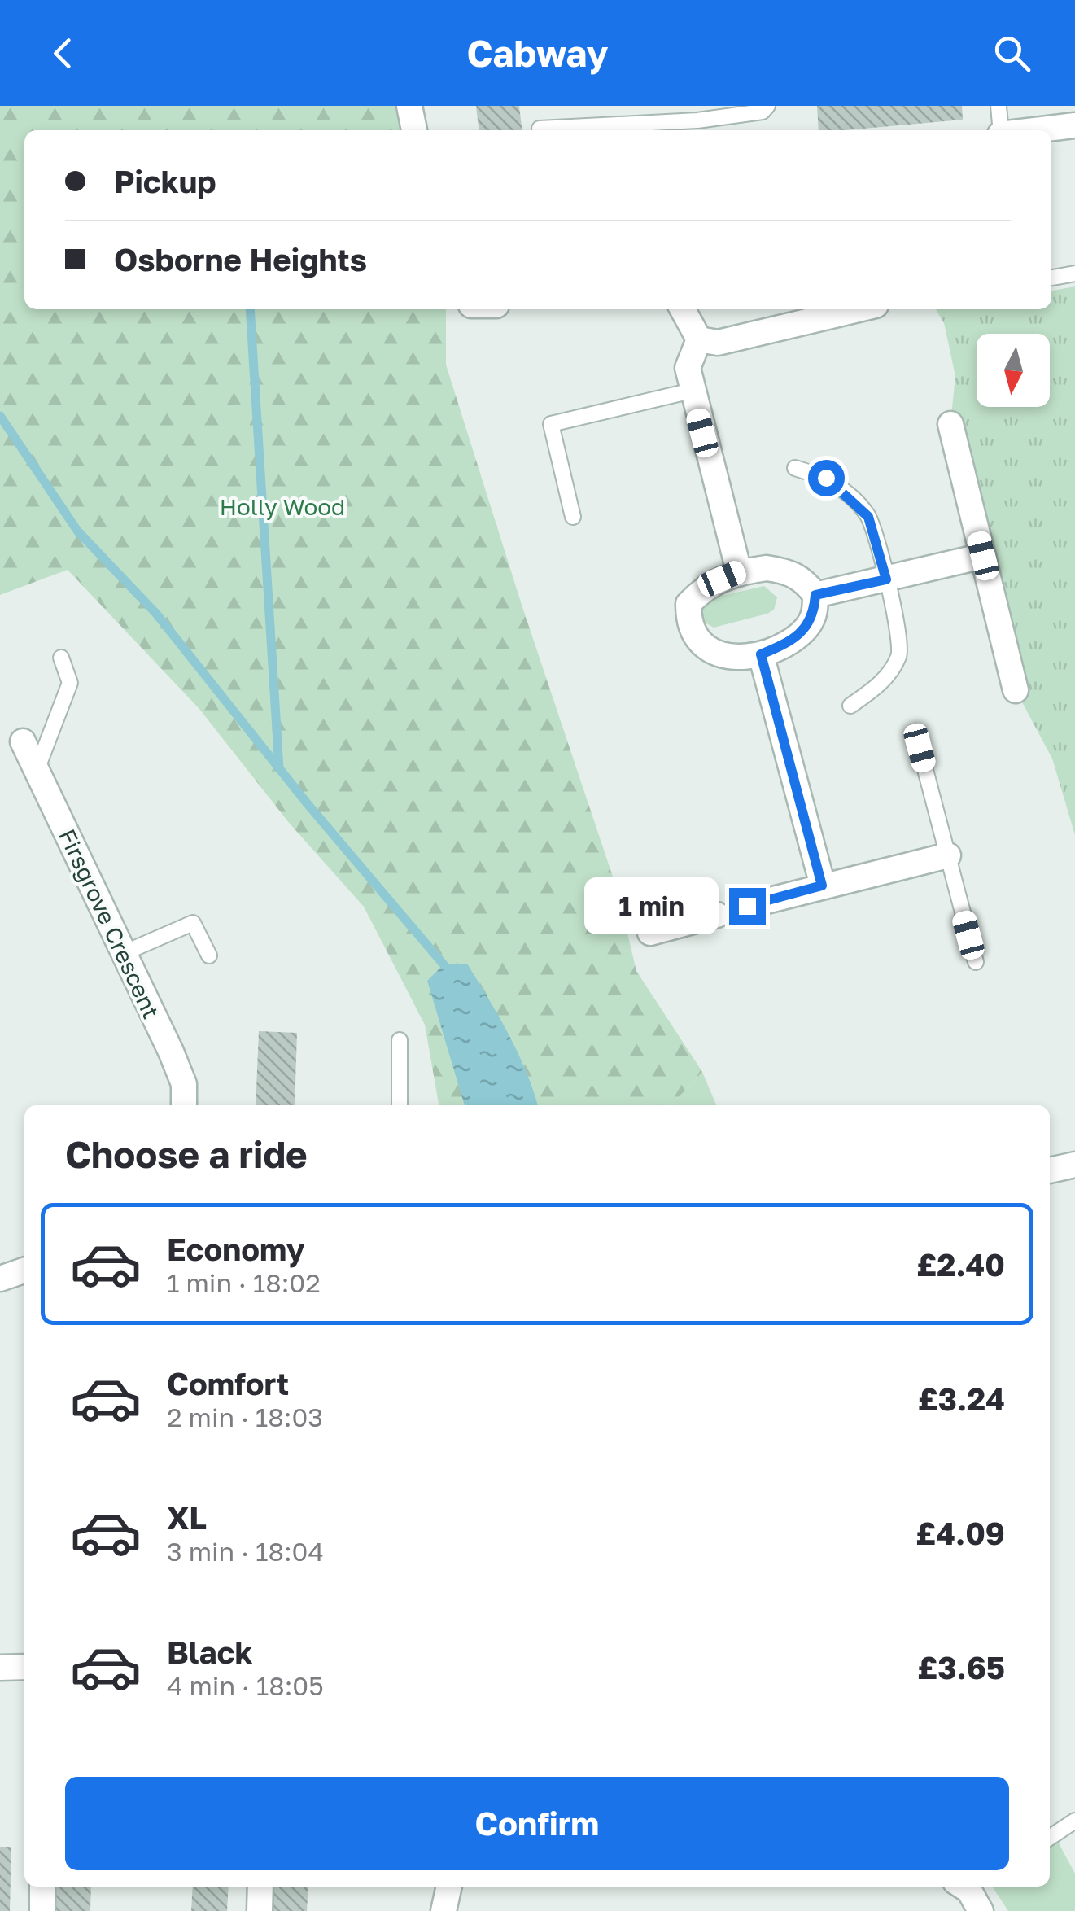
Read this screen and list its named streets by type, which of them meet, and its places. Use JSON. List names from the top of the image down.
{
  "streets": {
    "street": ["Firsgrove Crescent"]
  },
  "parks": ["Holly Wood"],
  "north": "bottom",
  "page": {
    "header": "Cabway",
    "banner": ["Pickup", "Osborne Heights"],
    "bubble": "1 min",
    "heading": "Choose a ride",
    "list": [
      {
        "name": "Economy",
        "note": "1 min · 18:02",
        "value": "£2.40"
      },
      {
        "name": "Comfort",
        "note": "2 min · 18:03",
        "value": "£3.24"
      },
      {
        "name": "XL",
        "note": "3 min · 18:04",
        "value": "£4.09"
      },
      {
        "name": "Black",
        "note": "4 min · 18:05",
        "value": "£3.65"
      }
    ],
    "buttons": "Confirm"
  }
}
